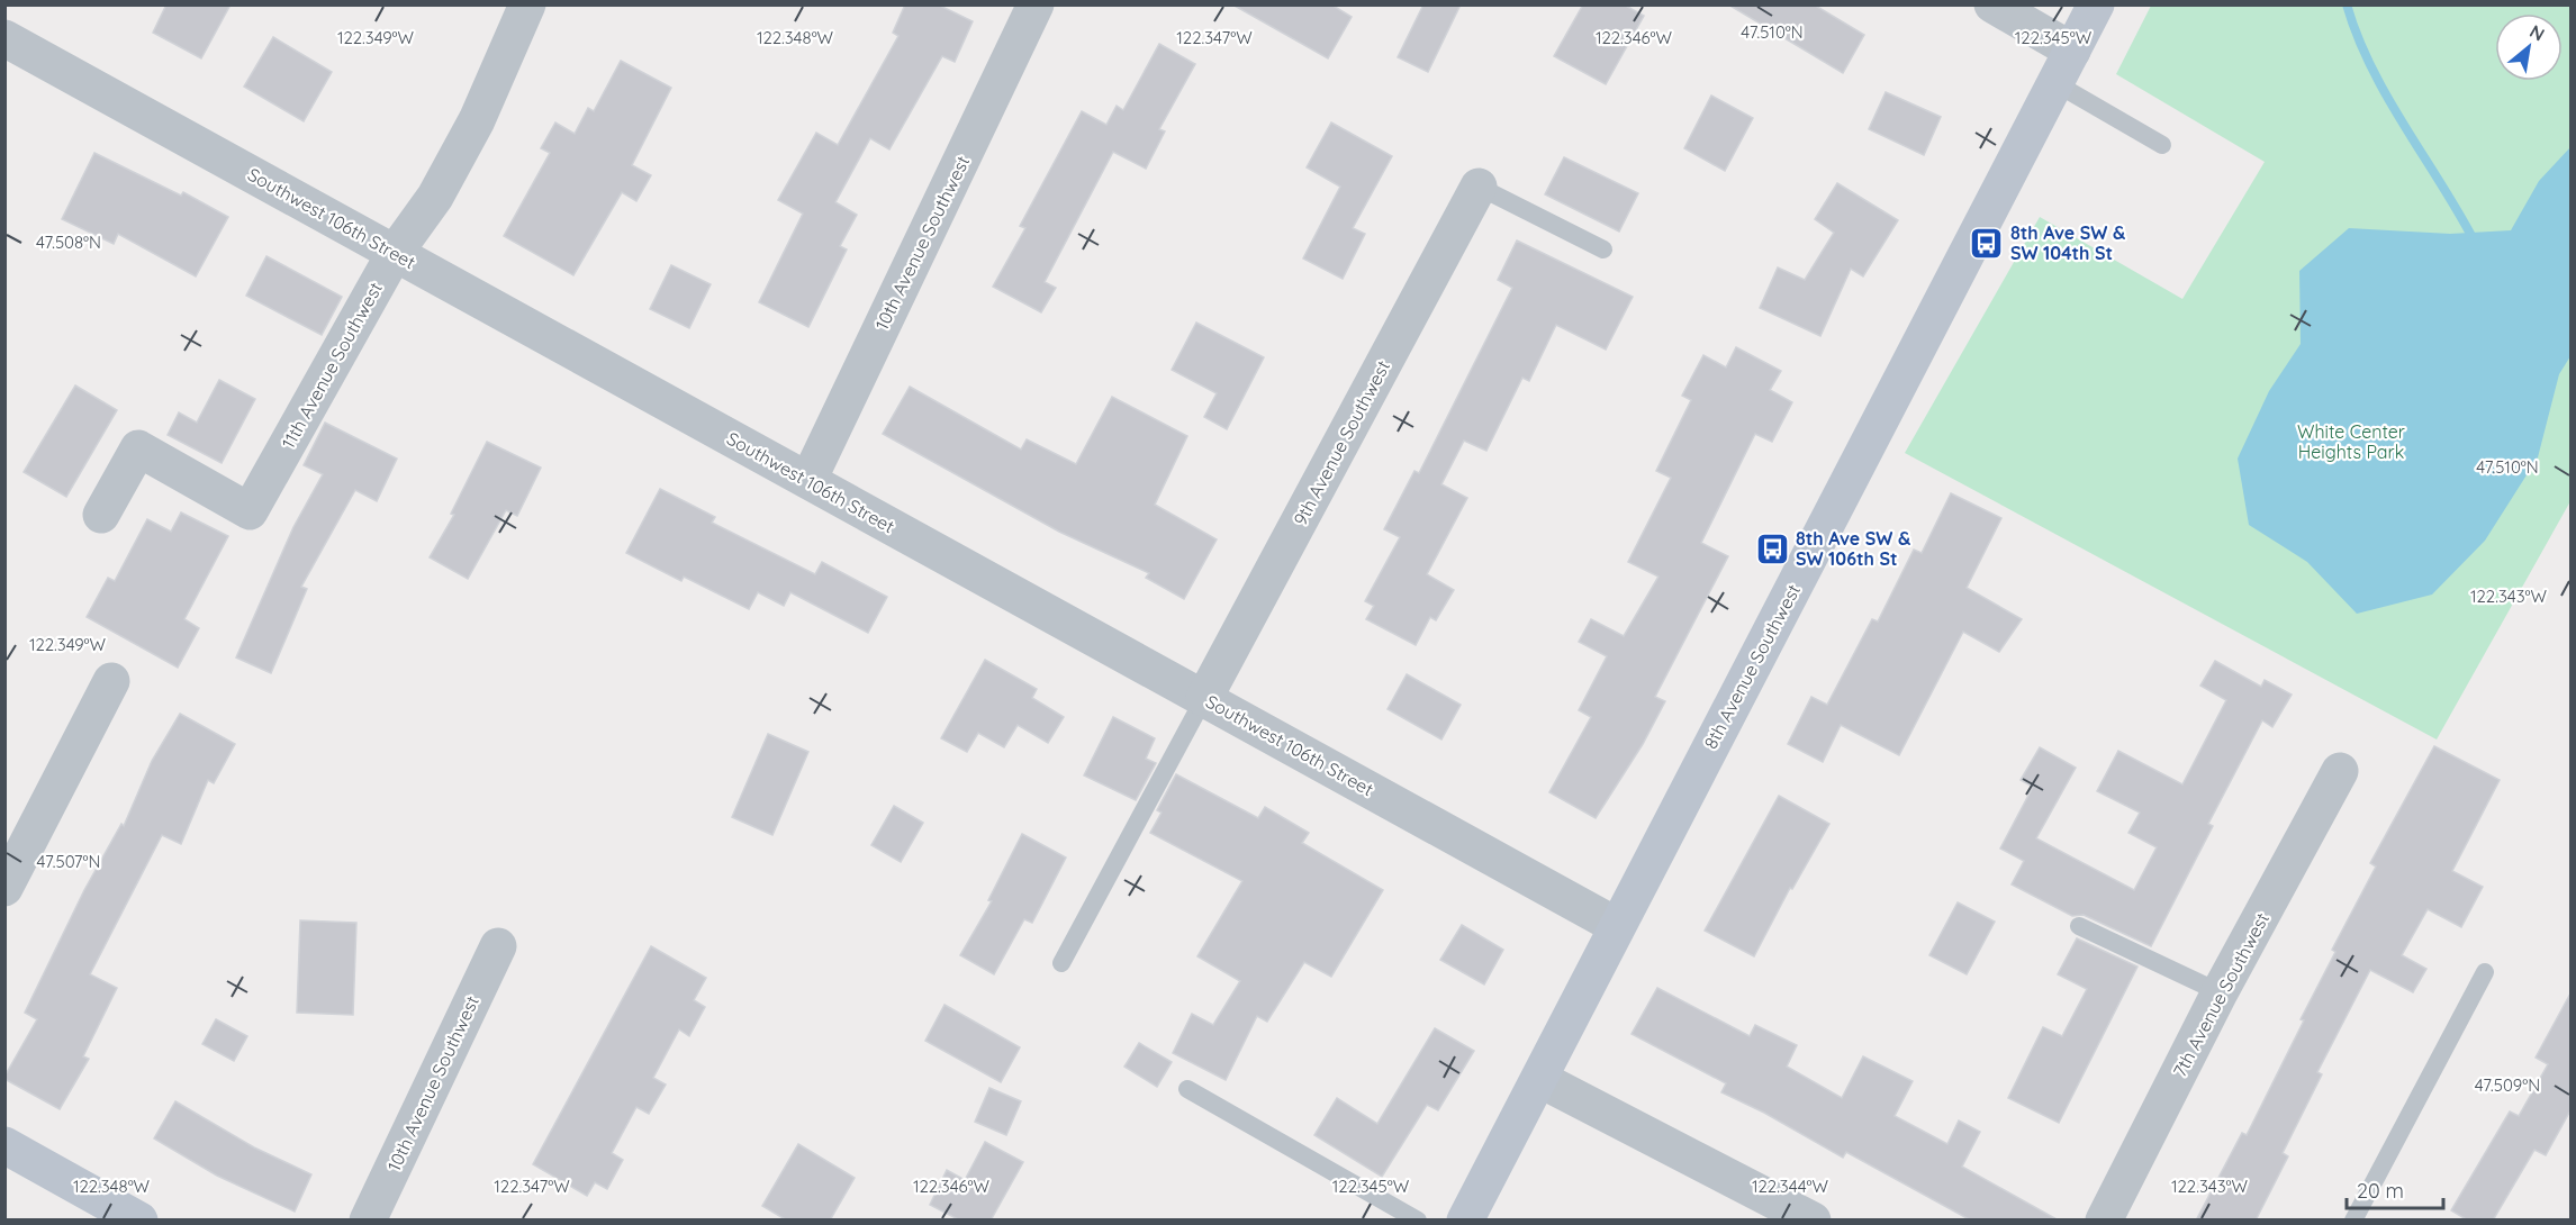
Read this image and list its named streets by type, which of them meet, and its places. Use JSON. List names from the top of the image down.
{
  "streets": {
    "street": [
      "Southwest 106th Street",
      "10th Avenue Southwest",
      "11th Avenue Southwest",
      "9th Avenue Southwest",
      "8th Avenue Southwest",
      "7th Avenue Southwest"
    ]
  },
  "crossings": [
    ["Southwest 106th Street", "10th Avenue Southwest"],
    ["Southwest 106th Street", "11th Avenue Southwest"],
    ["Southwest 106th Street", "9th Avenue Southwest"],
    ["Southwest 106th Street", "8th Avenue Southwest"]
  ],
  "parks": ["White Center Heights Park"],
  "places": {
    "bus stop": ["8th Ave SW & SW 104th St", "8th Ave SW & SW 106th St"]
  },
  "scale_bar": "20 m",
  "north": "top right",
  "coordinates": [
    "47.510°N",
    "122.349°W",
    "122.348°W",
    "122.347°W",
    "122.346°W",
    "122.345°W",
    "47.508°N",
    "122.343°W",
    "47.507°N",
    "47.509°N",
    "122.344°W"
  ]
}
